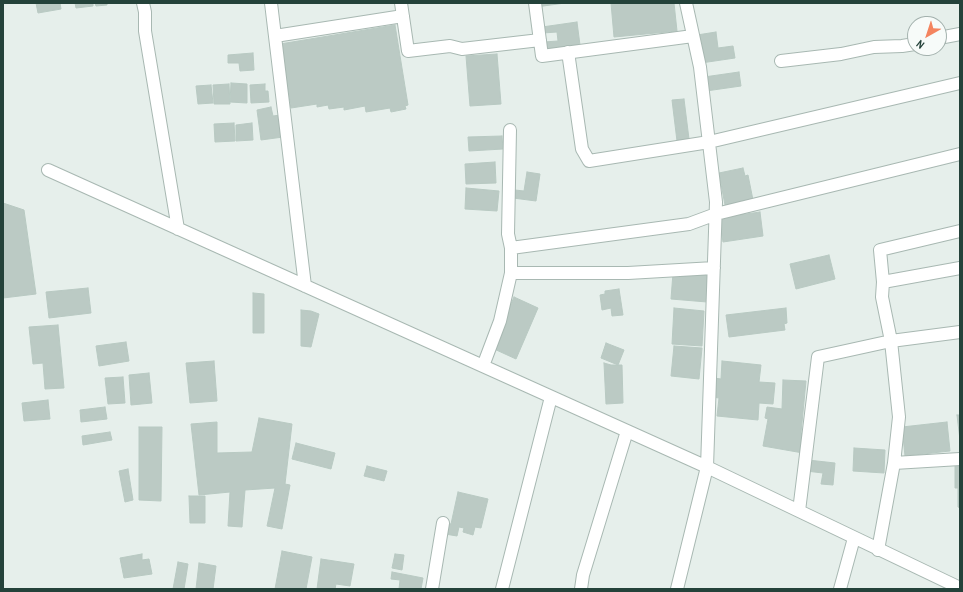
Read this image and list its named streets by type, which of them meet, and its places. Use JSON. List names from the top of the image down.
{
  "north": "bottom left"
}
